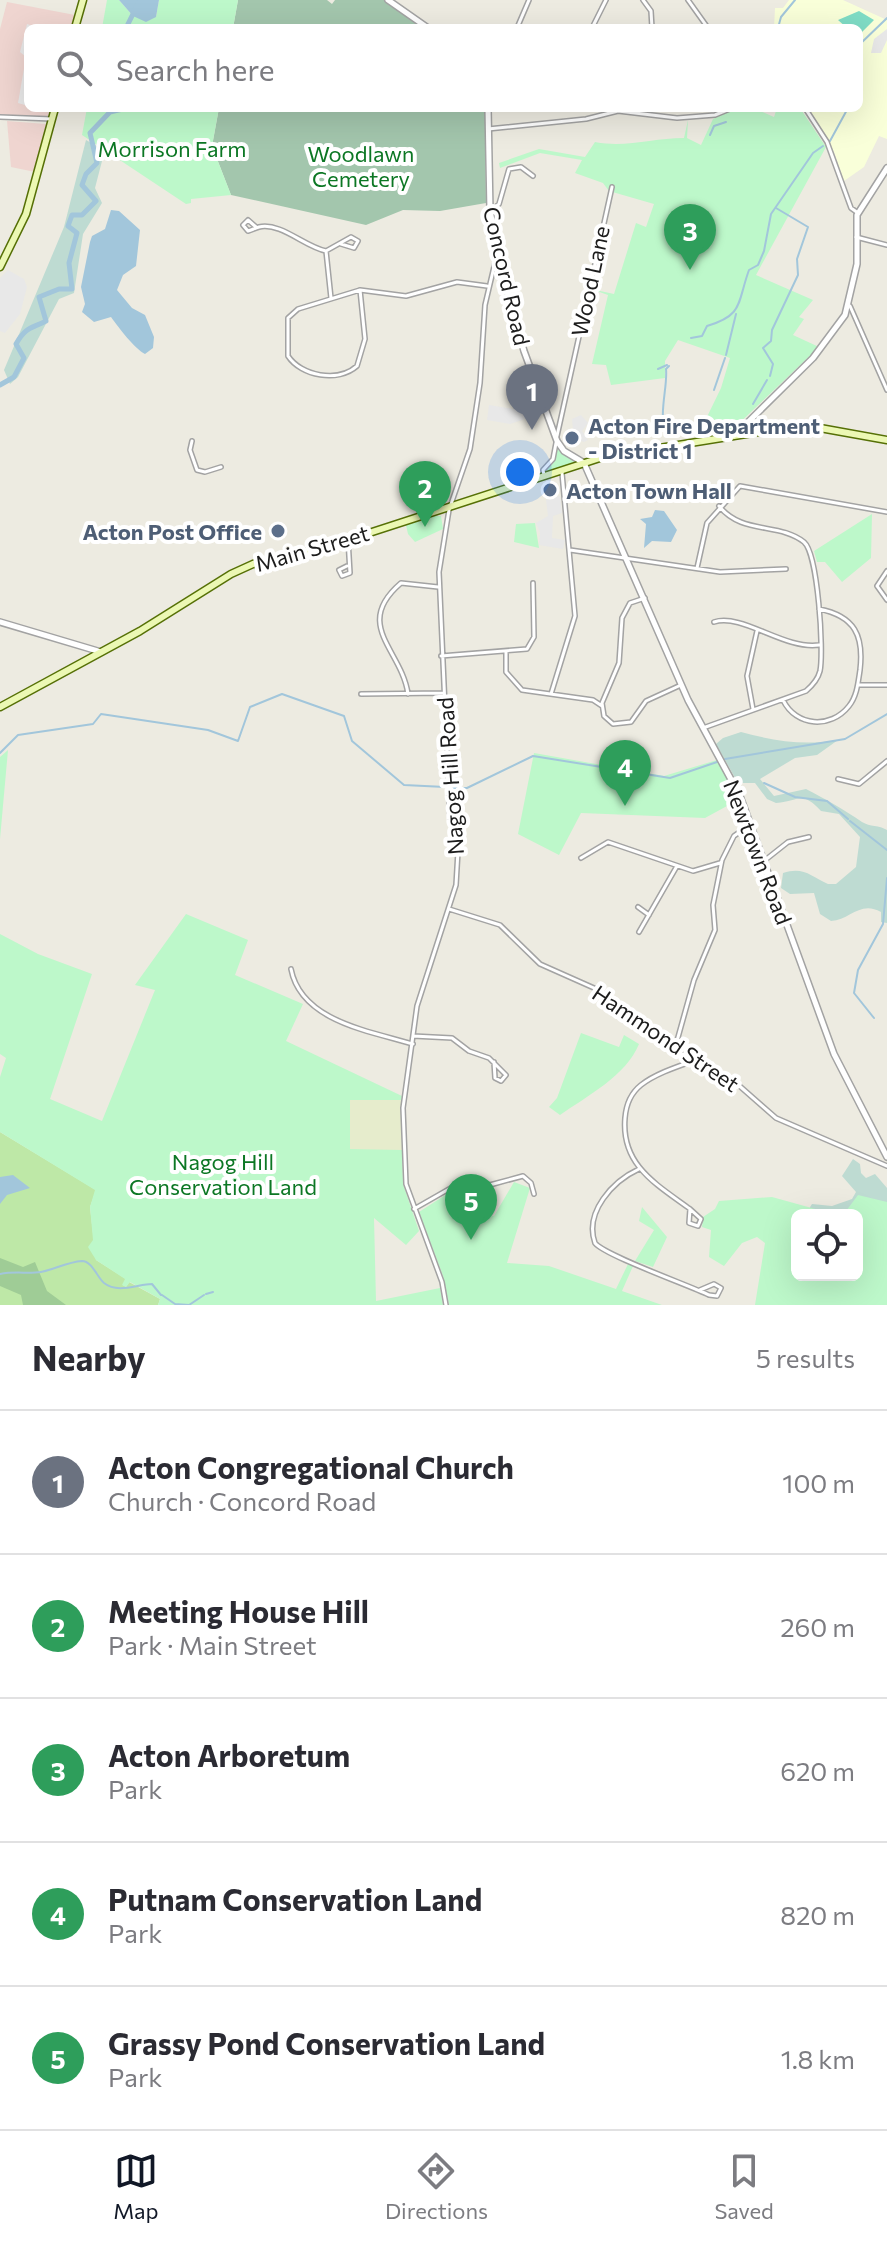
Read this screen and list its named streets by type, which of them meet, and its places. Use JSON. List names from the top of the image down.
{
  "streets": {
    "main road": ["Main Street"],
    "street": [
      "Concord Road",
      "Wood Lane",
      "Nagog Hill Road",
      "Newtown Road",
      "Hammond Street"
    ]
  },
  "crossings": [
    ["Concord Road", "Wood Lane"],
    ["Concord Road", "Main Street"],
    ["Concord Road", "Nagog Hill Road"],
    ["Concord Road", "Newtown Road"],
    ["Main Street", "Nagog Hill Road"],
    ["Main Street", "Newtown Road"],
    ["Nagog Hill Road", "Hammond Street"]
  ],
  "parks": ["Morrison Farm", "Woodlawn Cemetery", "Nagog Hill Conservation Land"],
  "places": ["Acton Fire Department - District 1", "Acton Town Hall", "Acton Post Office"],
  "page": {
    "search": "Search here",
    "pins": [
      "3",
      "1",
      "2",
      "4",
      "5"
    ],
    "heading": ["Nearby", "5 results"],
    "list": [
      {
        "mark": "1",
        "name": "Acton Congregational Church",
        "note": "Church · Concord Road",
        "value": "100 m"
      },
      {
        "mark": "2",
        "name": "Meeting House Hill",
        "note": "Park · Main Street",
        "value": "260 m"
      },
      {
        "mark": "3",
        "name": "Acton Arboretum",
        "note": "Park",
        "value": "620 m"
      },
      {
        "mark": "4",
        "name": "Putnam Conservation Land",
        "note": "Park",
        "value": "820 m"
      },
      {
        "mark": "5",
        "name": "Grassy Pond Conservation Land",
        "note": "Park",
        "value": "1.8 km"
      }
    ],
    "nav": ["Map", "Directions", "Saved"]
  }
}
